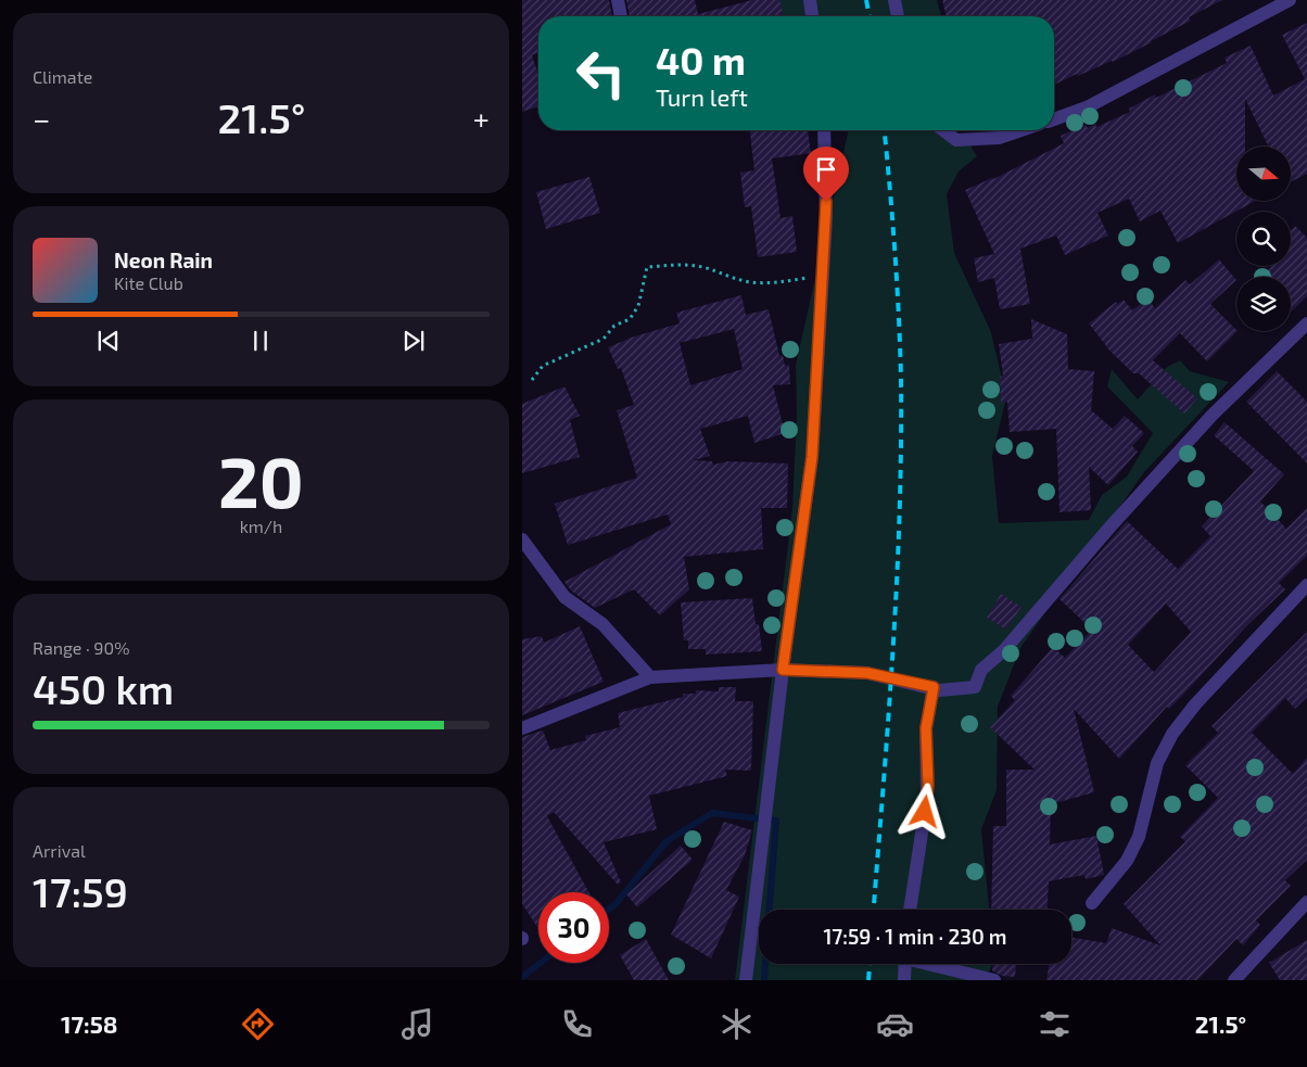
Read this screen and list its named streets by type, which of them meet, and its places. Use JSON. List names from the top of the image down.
{
  "north": "right",
  "page": {
    "tile": [
      "Climate",
      ["20", "km/h"],
      ["Range · 90%", "450 km"],
      ["Arrival", "17:59"]
    ],
    "turn": ["40 m", "Turn left"],
    "heat": ["−", "21.5°", "+"],
    "song": ["Neon Rain", "Kite Club"],
    "limit": "30",
    "trip": "17:59 · 1 min · 230 m",
    "tabs": ["17:58", "21.5°"]
  }
}
